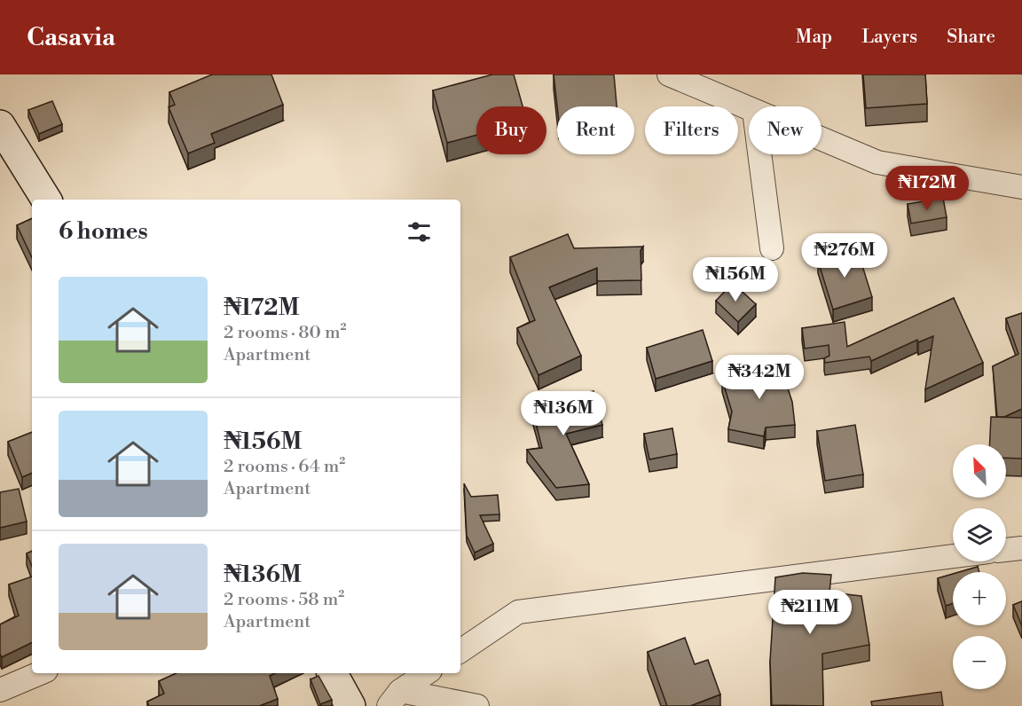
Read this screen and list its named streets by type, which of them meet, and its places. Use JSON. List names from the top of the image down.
{
  "north": "top left",
  "page": {
    "header": "Casavia",
    "nav": ["Map", "Layers", "Share"],
    "chip": [
      "Buy",
      "Rent",
      "Filters",
      "New"
    ],
    "price": [
      "₦172M",
      "₦276M",
      "₦156M",
      "₦342M",
      "₦136M",
      "₦211M"
    ],
    "heading": "6 homes",
    "list": [
      {
        "name": "₦172M",
        "note": "2 rooms · 80 m² · Apartment"
      },
      {
        "name": "₦156M",
        "note": "2 rooms · 64 m² · Apartment"
      },
      {
        "name": "₦136M",
        "note": "2 rooms · 58 m² · Apartment"
      }
    ],
    "map_buttons": ["+", "−"]
  }
}
